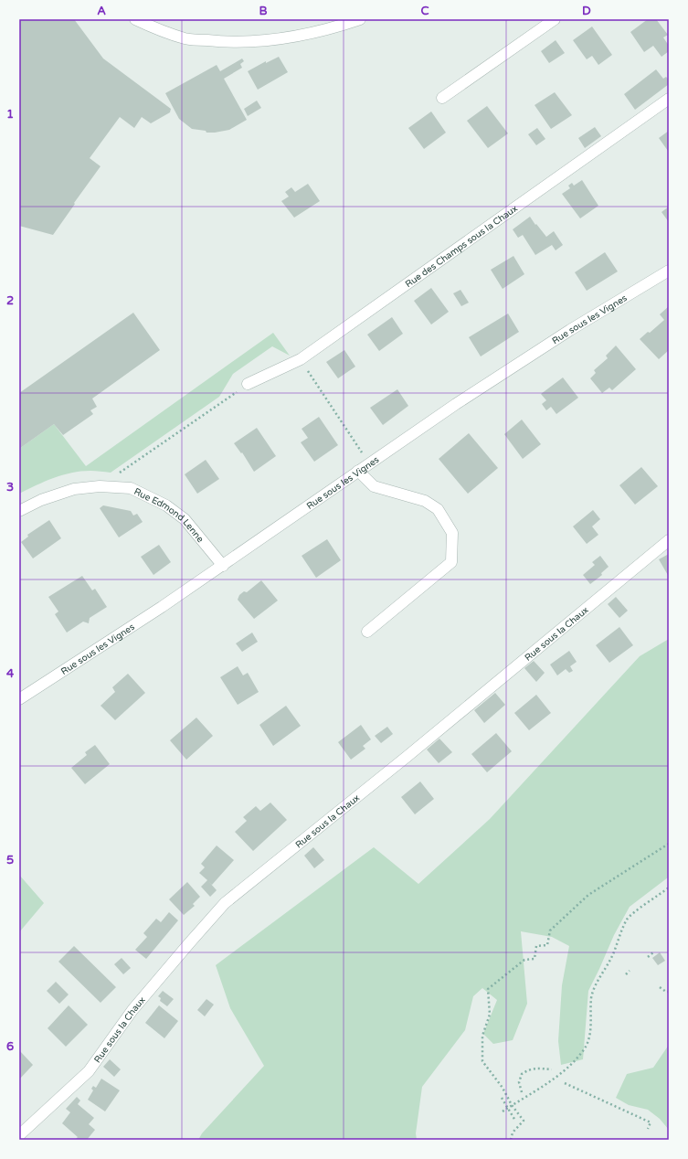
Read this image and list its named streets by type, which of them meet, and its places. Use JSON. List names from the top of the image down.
{
  "streets": {
    "street": [
      "Rue des Champs sous la Chaux",
      "Rue sous les Vignes",
      "Rue Edmond Lenne",
      "Rue sous la Chaux"
    ]
  },
  "crossings": [
    ["Rue sous les Vignes", "Rue Edmond Lenne"]
  ],
  "grid": {
    "columns": [
      "A",
      "B",
      "C",
      "D"
    ],
    "rows": [
      "1",
      "2",
      "3",
      "4",
      "5",
      "6"
    ]
  }
}
